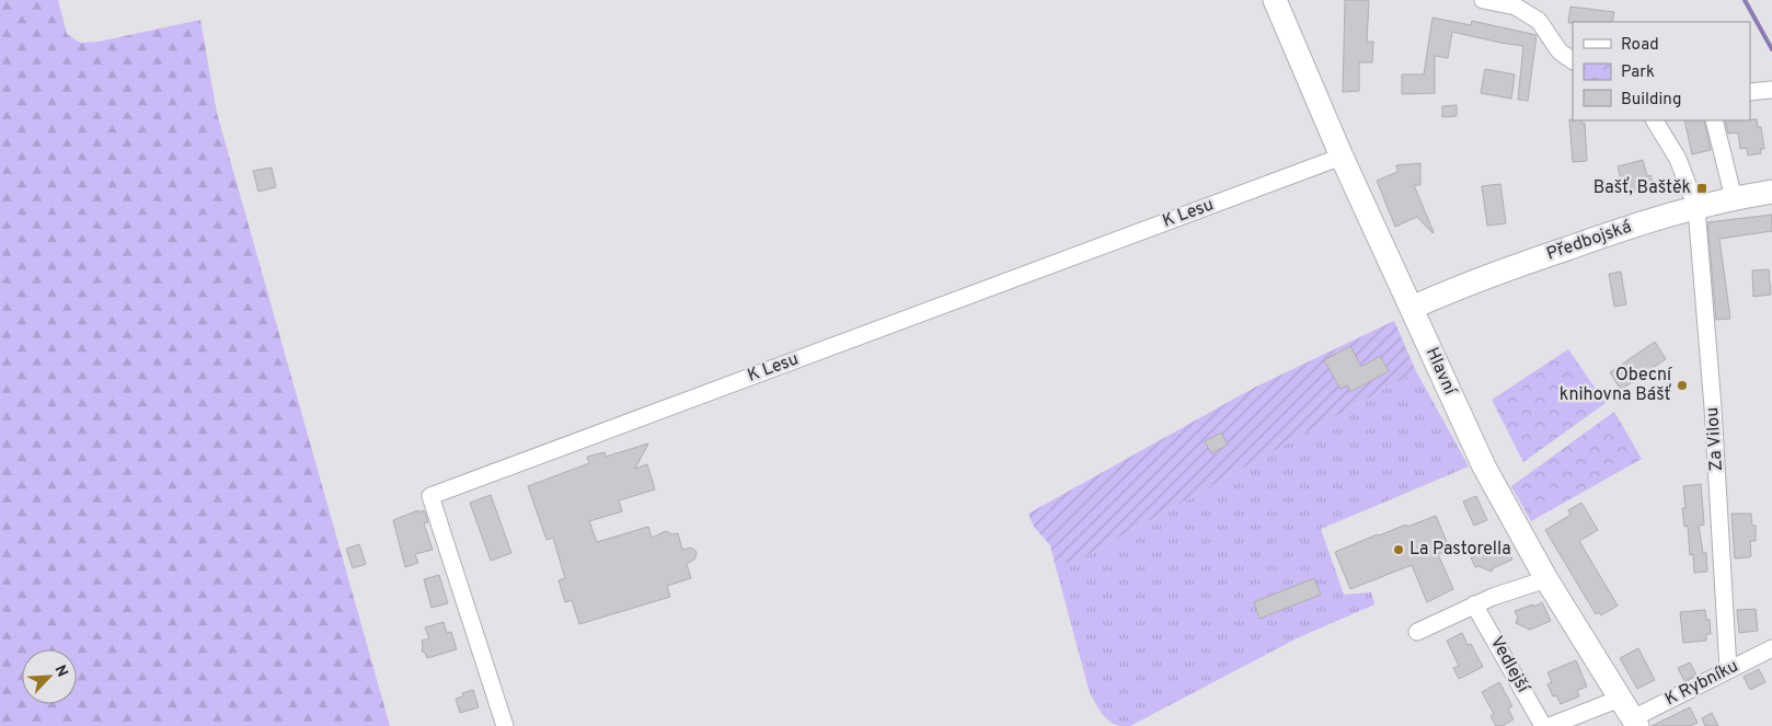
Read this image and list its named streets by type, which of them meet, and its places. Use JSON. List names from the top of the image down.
{
  "streets": {
    "street": [
      "K Lesu",
      "Předbojská",
      "Hlavní",
      "Za Vilou",
      "Vedlejší",
      "K Rybníku"
    ]
  },
  "crossings": [
    ["K Lesu", "Hlavní"],
    ["Předbojská", "Hlavní"],
    ["Předbojská", "Za Vilou"],
    ["Hlavní", "K Rybníku"],
    ["Za Vilou", "K Rybníku"]
  ],
  "places": {
    "transit": ["Bašť, Baštěk"],
    "other": ["Obecní knihovna Bášť", "La Pastorella"]
  },
  "legend": ["Road", "Park", "Building"],
  "north": "top right"
}
